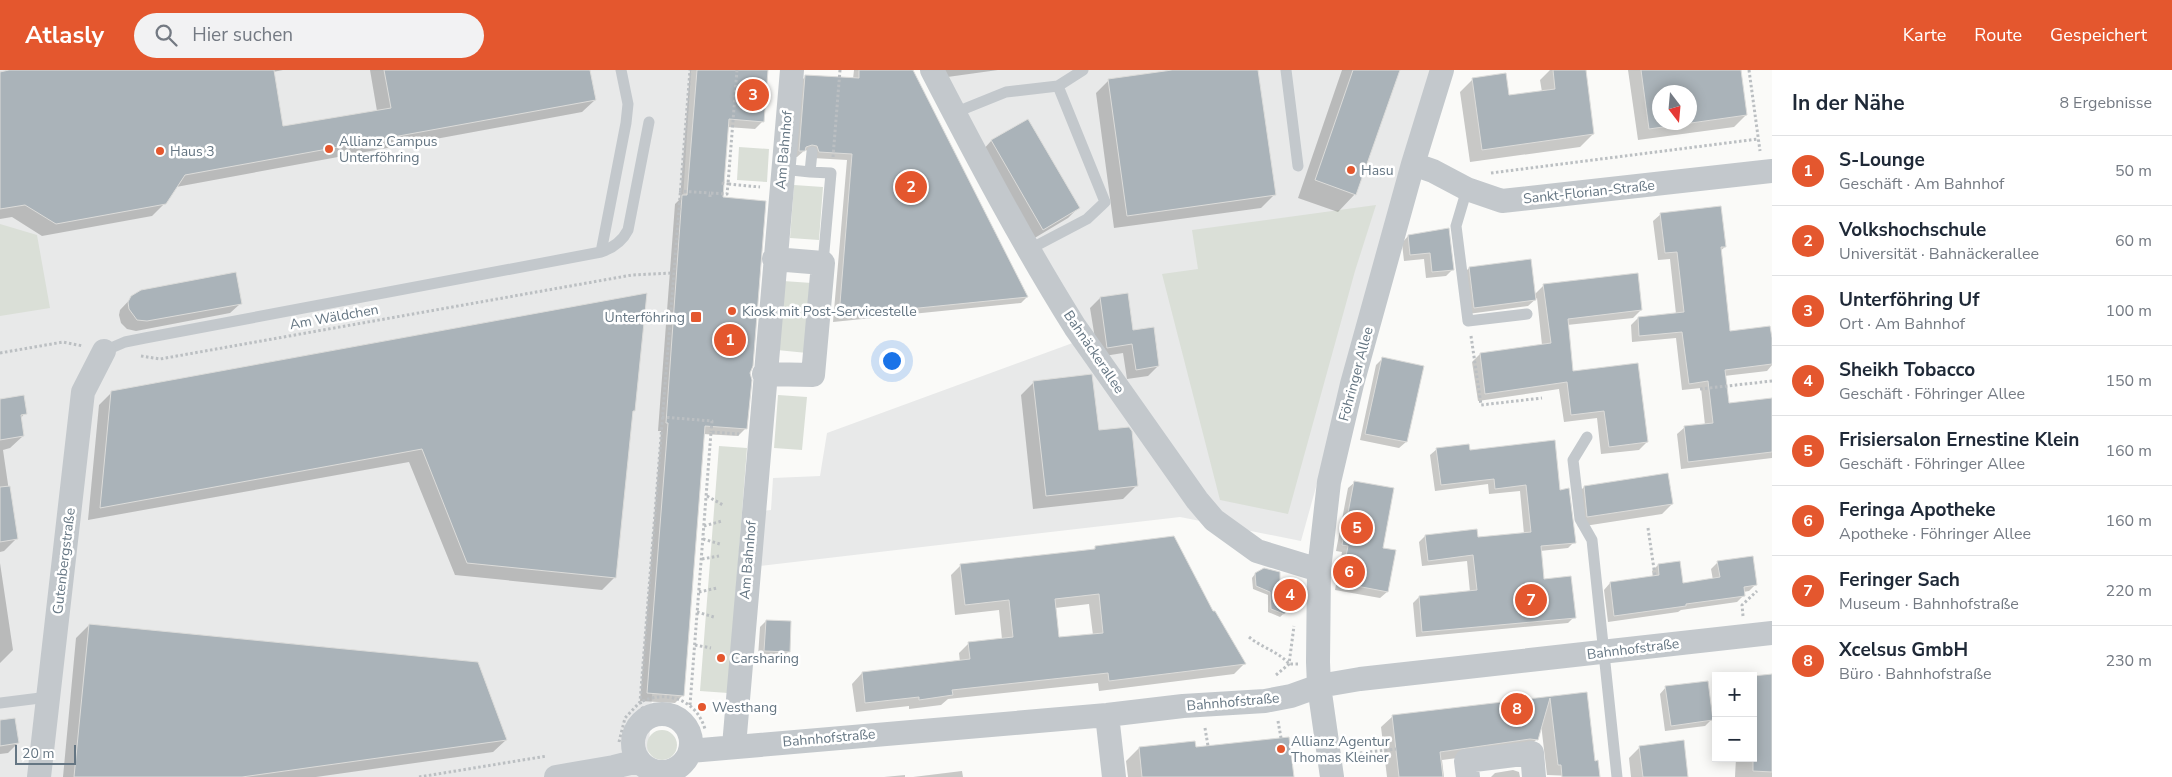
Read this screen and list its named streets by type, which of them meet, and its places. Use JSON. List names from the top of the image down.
{
  "streets": {
    "street": [
      "Am Bahnhof",
      "Sankt-Florian-Straße",
      "Bahnäckerallee",
      "Föhringer Allee",
      "Gutenbergstraße",
      "Bahnhofstraße"
    ],
    "path": ["Am Wäldchen"]
  },
  "crossings": [
    ["Am Bahnhof", "Bahnhofstraße"],
    ["Sankt-Florian-Straße", "Föhringer Allee"],
    ["Am Wäldchen", "Gutenbergstraße"],
    ["Bahnäckerallee", "Föhringer Allee"],
    ["Föhringer Allee", "Bahnhofstraße"]
  ],
  "places": {
    "other": [
      "Allianz Campus Unterföhring",
      "Haus 3",
      "Hasu",
      "Kiosk mit Post-Servicestelle",
      "Carsharing",
      "Westhang",
      "Allianz Agentur Thomas Kleiner"
    ],
    "transit": ["Unterföhring"]
  },
  "scale_bar": "20 m",
  "north": "bottom",
  "page": {
    "header": "Atlasly",
    "search": "Hier suchen",
    "nav": ["Karte", "Route", "Gespeichert"],
    "heading": ["In der Nähe", "8 Ergebnisse"],
    "pins": [
      "3",
      "2",
      "1",
      "5",
      "6",
      "4",
      "7",
      "8"
    ],
    "list": [
      {
        "mark": "1",
        "name": "S-Lounge",
        "note": "Geschäft · Am Bahnhof",
        "value": "50 m"
      },
      {
        "mark": "2",
        "name": "Volkshochschule",
        "note": "Universität · Bahnäckerallee",
        "value": "60 m"
      },
      {
        "mark": "3",
        "name": "Unterföhring Uf",
        "note": "Ort · Am Bahnhof",
        "value": "100 m"
      },
      {
        "mark": "4",
        "name": "Sheikh Tobacco",
        "note": "Geschäft · Föhringer Allee",
        "value": "150 m"
      },
      {
        "mark": "5",
        "name": "Frisiersalon Ernestine Klein",
        "note": "Geschäft · Föhringer Allee",
        "value": "160 m"
      },
      {
        "mark": "6",
        "name": "Feringa Apotheke",
        "note": "Apotheke · Föhringer Allee",
        "value": "160 m"
      },
      {
        "mark": "7",
        "name": "Feringer Sach",
        "note": "Museum · Bahnhofstraße",
        "value": "220 m"
      },
      {
        "mark": "8",
        "name": "Xcelsus GmbH",
        "note": "Büro · Bahnhofstraße",
        "value": "230 m"
      }
    ],
    "map_buttons": ["+", "−"],
    "scale": "20 m"
  }
}
